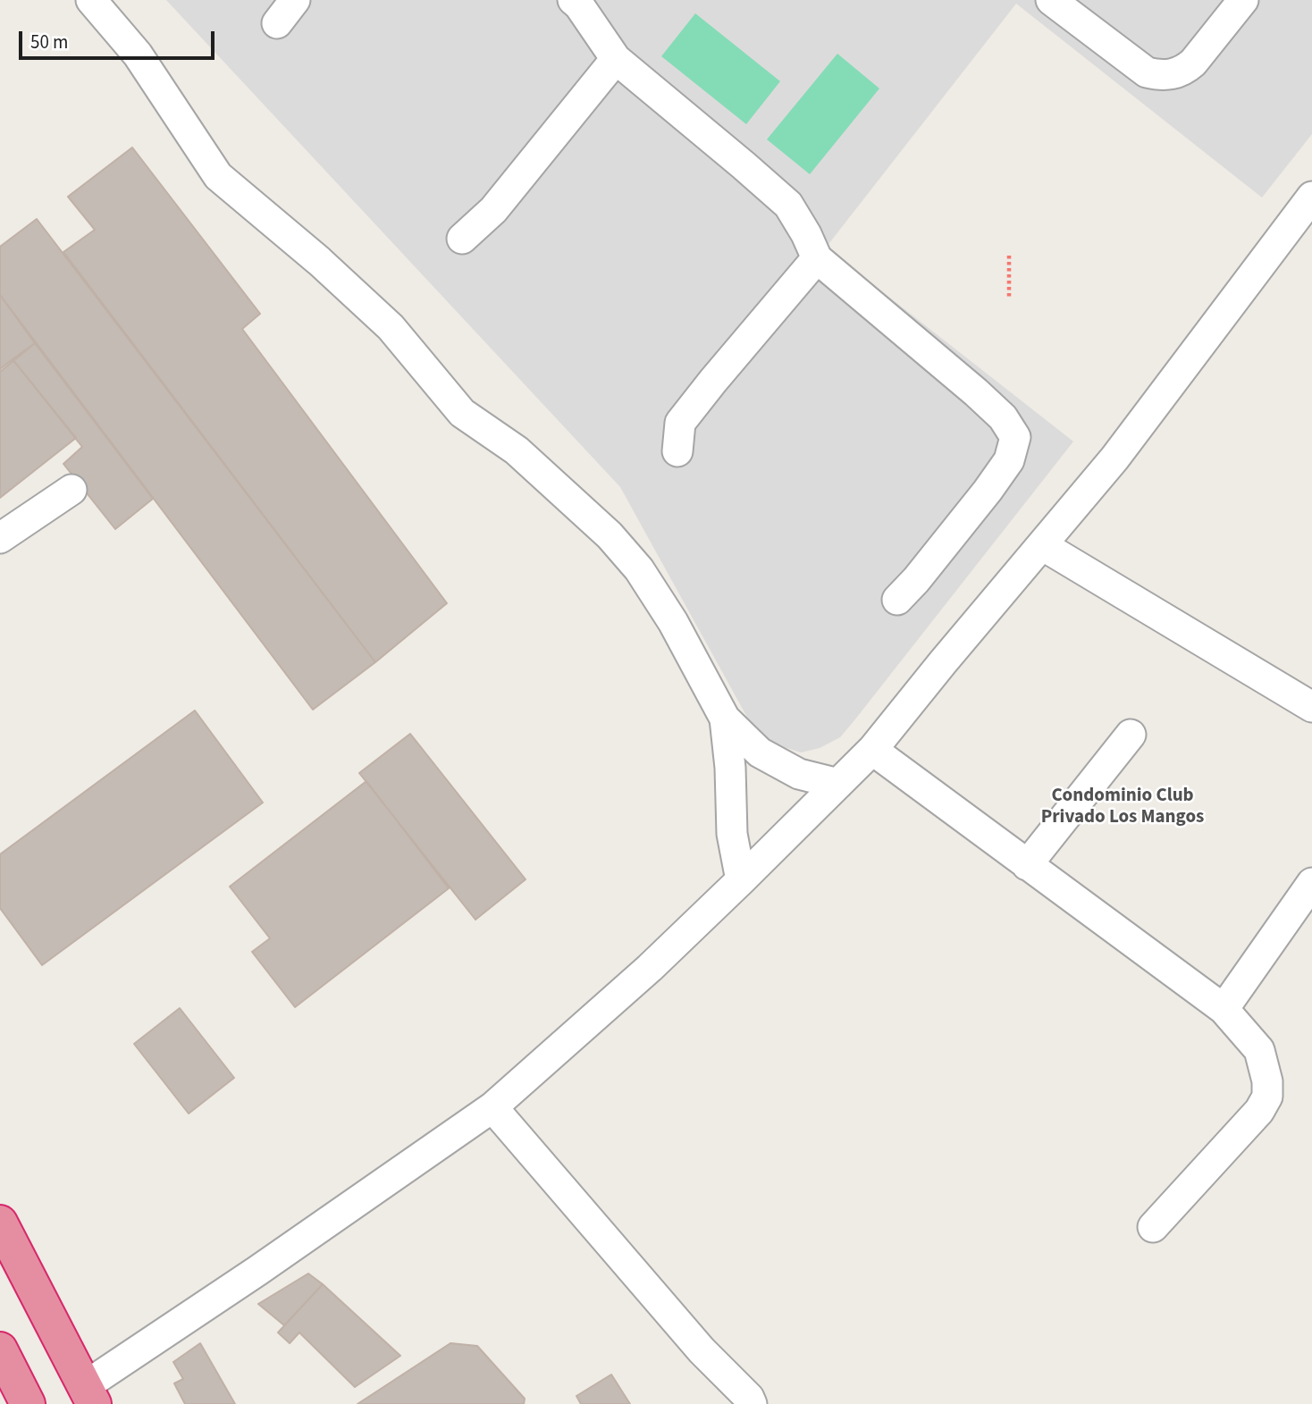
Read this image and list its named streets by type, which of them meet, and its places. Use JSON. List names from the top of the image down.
{
  "districts": ["Condominio Club Privado Los Mangos"],
  "scale_bar": "50 m"
}
